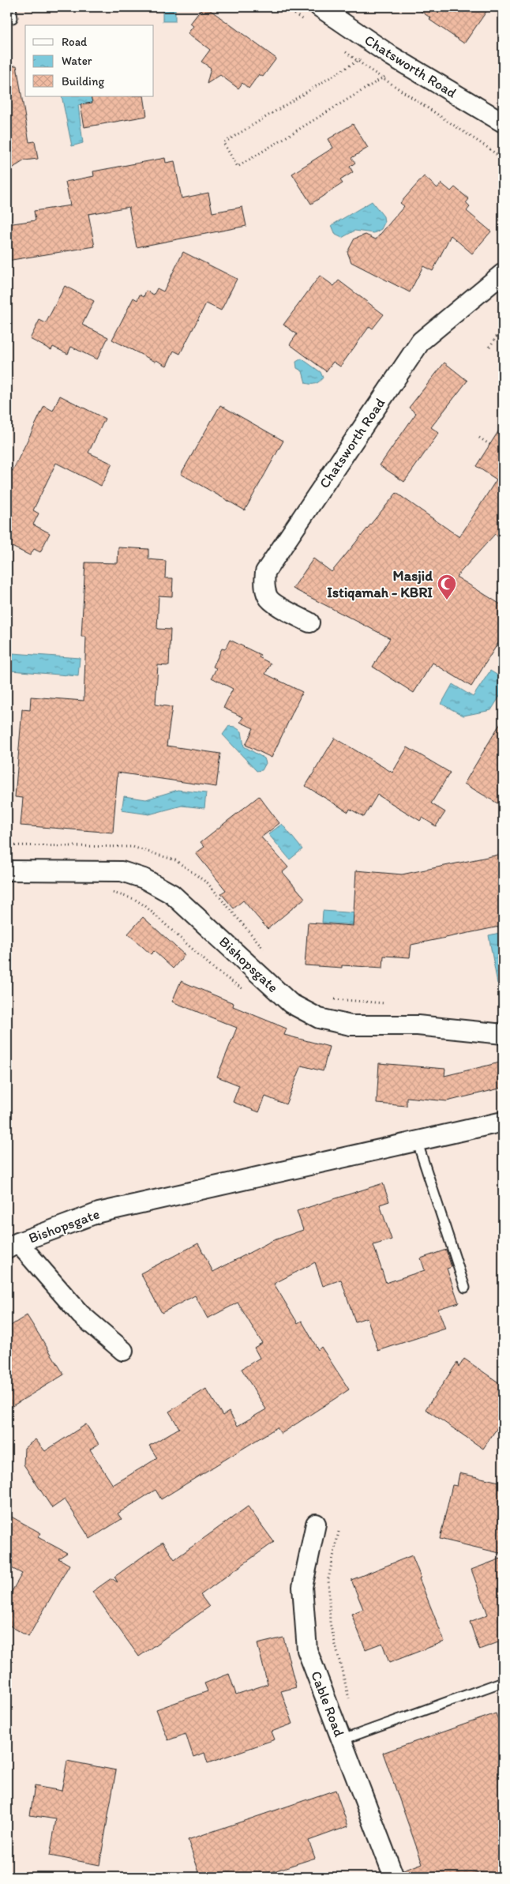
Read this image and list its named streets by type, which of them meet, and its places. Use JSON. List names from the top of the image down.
{
  "streets": {
    "street": ["Chatsworth Road", "Bishopsgate", "Cable Road"]
  },
  "places": {
    "mosque": ["Masjid Istiqamah - KBRI"]
  },
  "legend": ["Road", "Water", "Building"]
}
